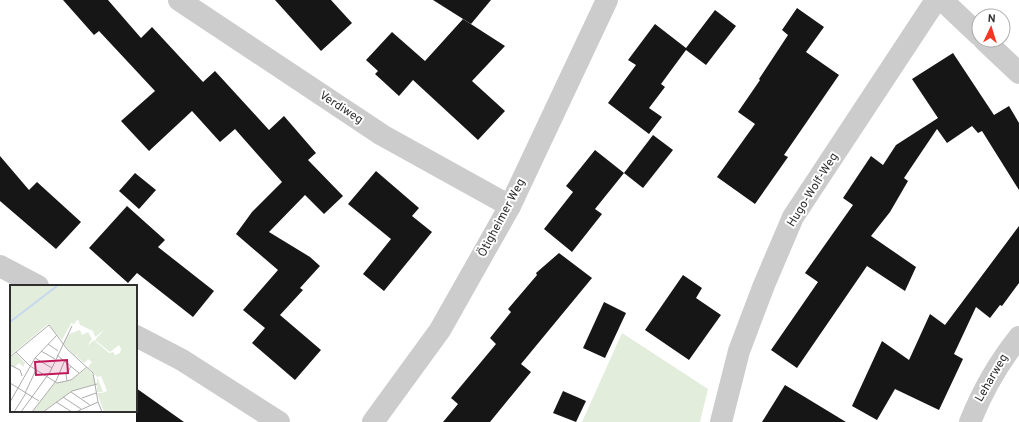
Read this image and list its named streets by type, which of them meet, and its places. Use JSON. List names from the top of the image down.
{
  "streets": {
    "street": [
      "Verdiweg",
      "Hugo-Wolf-Weg",
      "Ötigheimer Weg",
      "Leharweg"
    ]
  },
  "crossings": [
    ["Verdiweg", "Ötigheimer Weg"]
  ],
  "north": "top"
}
